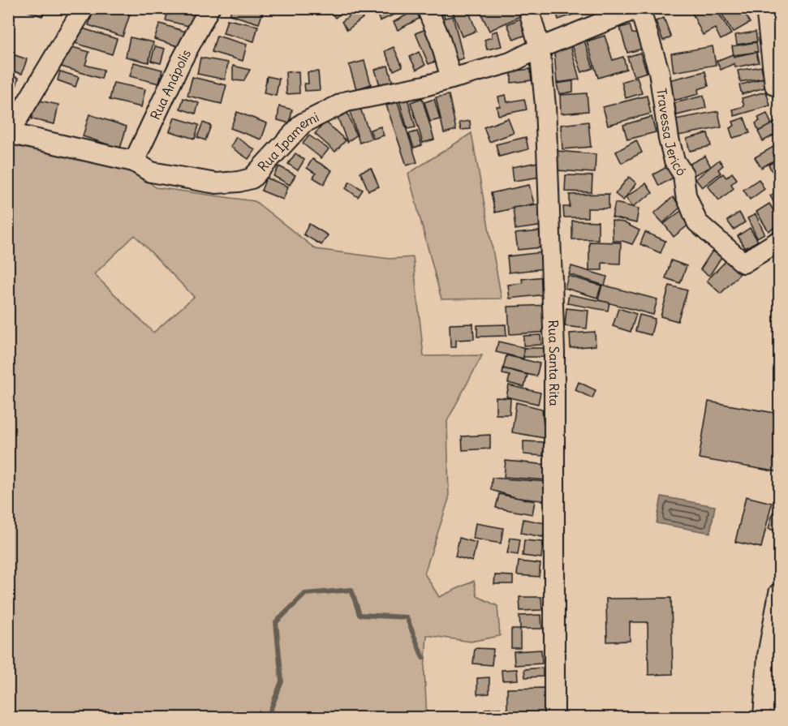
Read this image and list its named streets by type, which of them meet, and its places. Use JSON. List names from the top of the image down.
{
  "streets": {
    "street": [
      "Rua Anápolis",
      "Travessa Jericó",
      "Rua Ipamemi",
      "Rua Santa Rita"
    ]
  },
  "crossings": [
    ["Rua Anápolis", "Rua Ipamemi"],
    ["Travessa Jericó", "Rua Ipamemi"],
    ["Rua Ipamemi", "Rua Santa Rita"]
  ]
}
